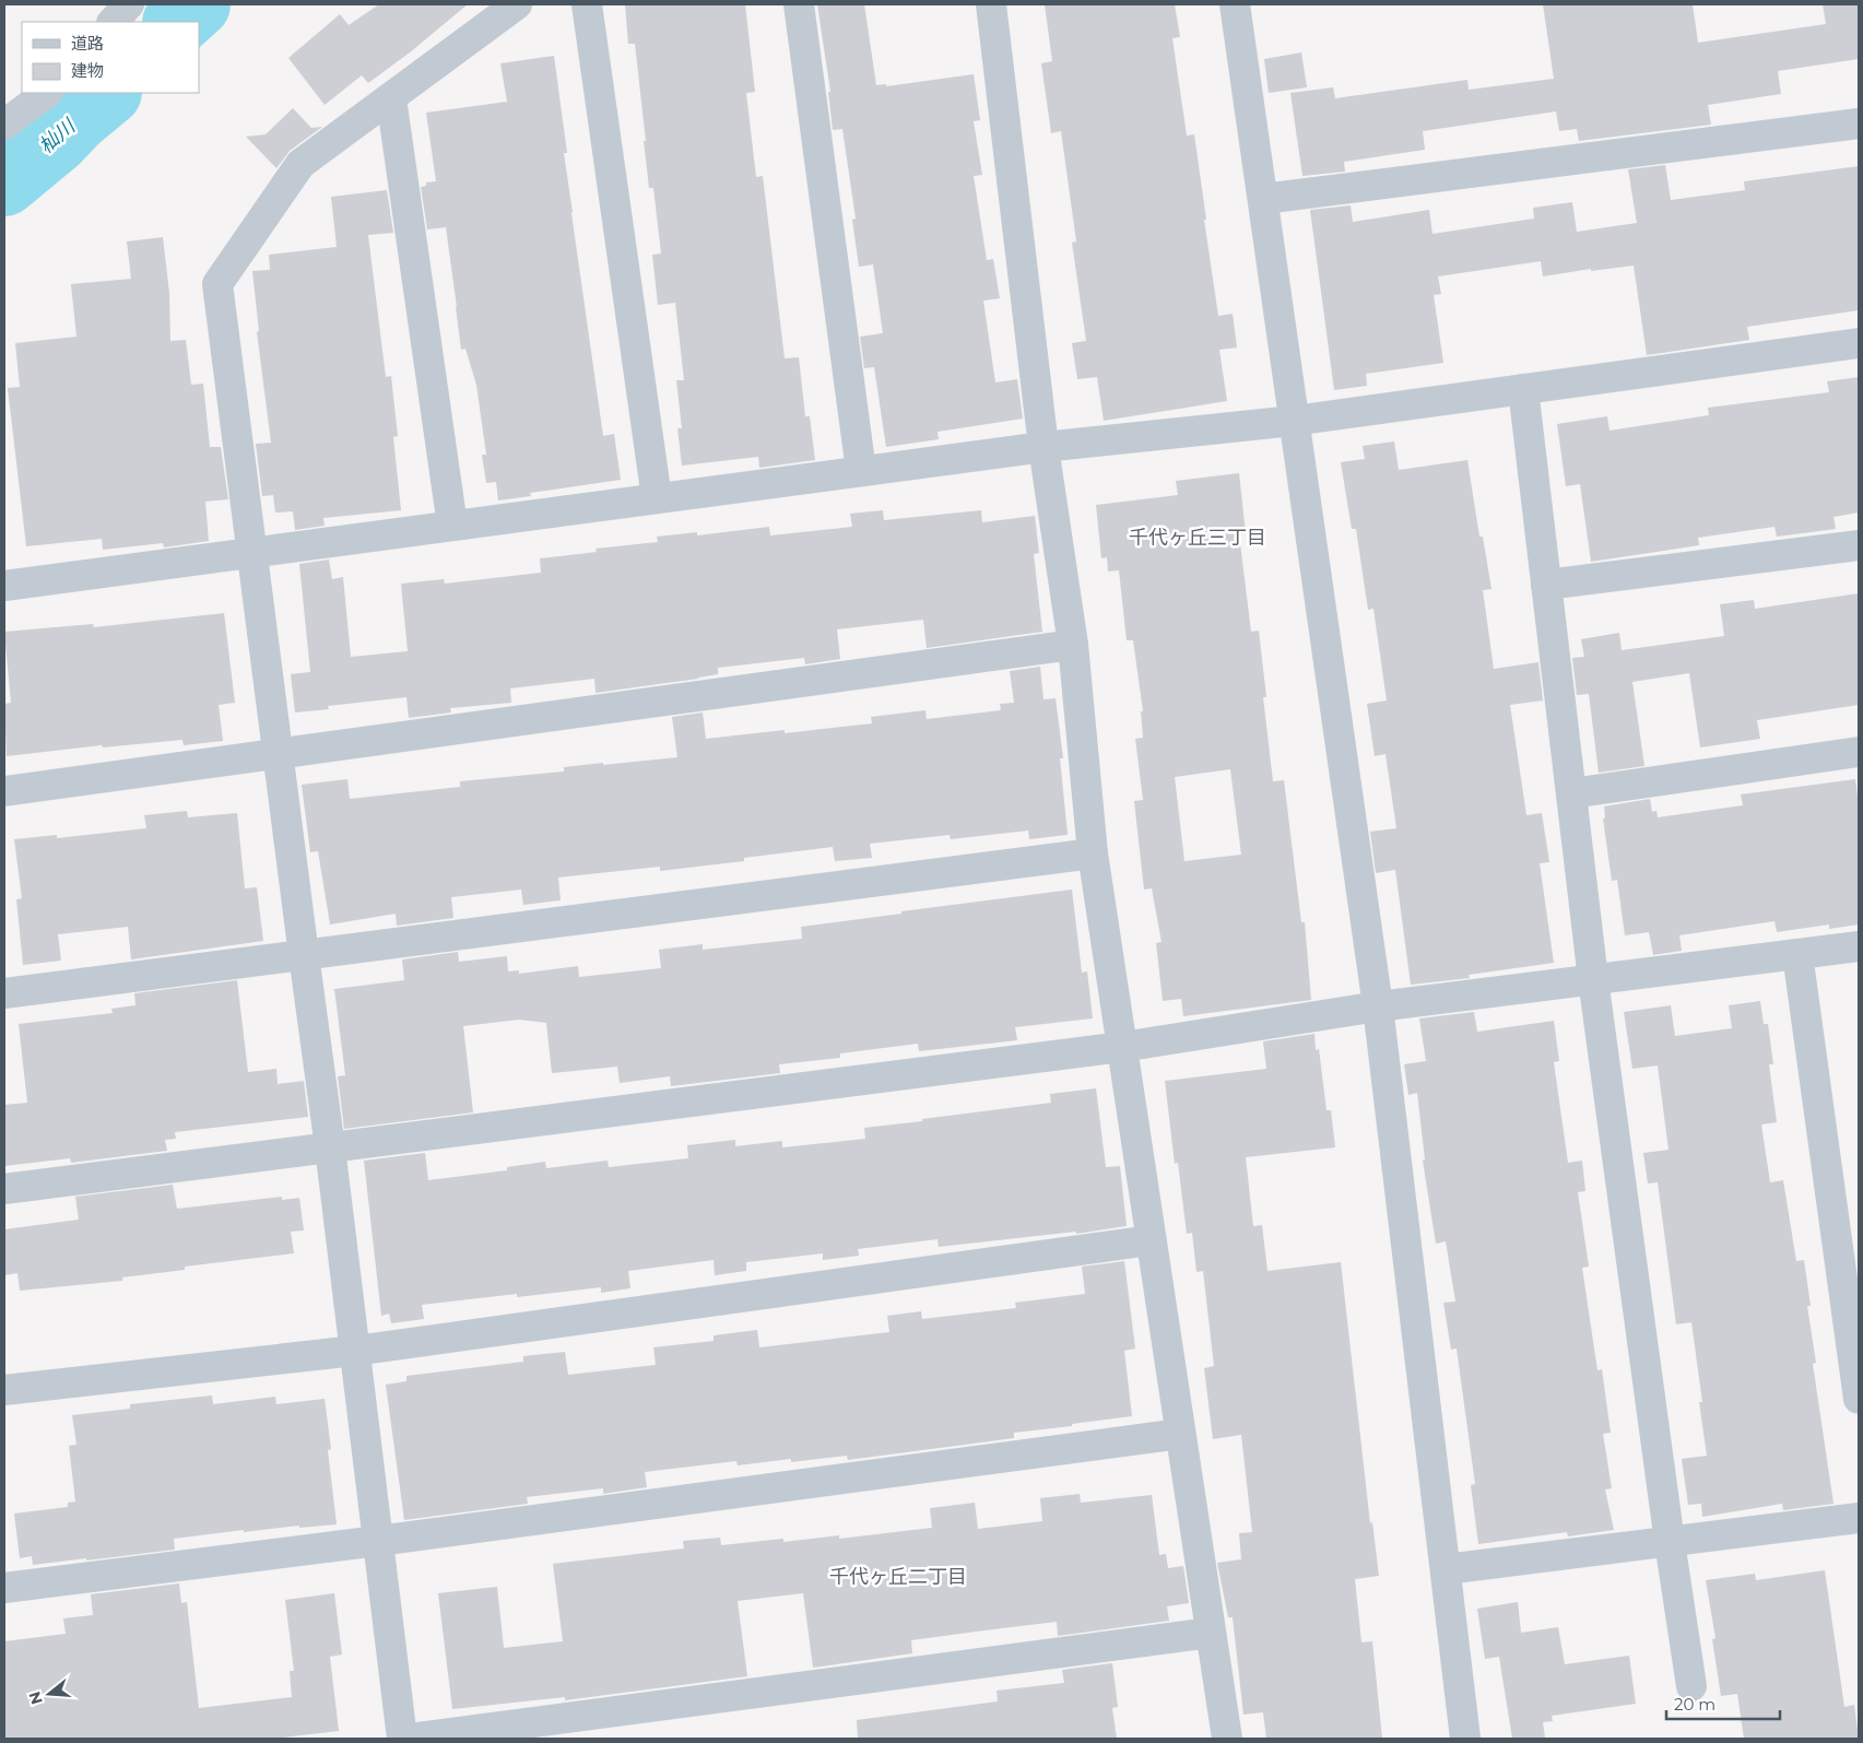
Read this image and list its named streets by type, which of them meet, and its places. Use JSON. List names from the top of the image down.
{
  "districts": ["千代ヶ丘三丁目", "千代ヶ丘二丁目"],
  "water": ["杣川"],
  "legend": ["道路", "建物"],
  "scale_bar": "20 m",
  "north": "left"
}
